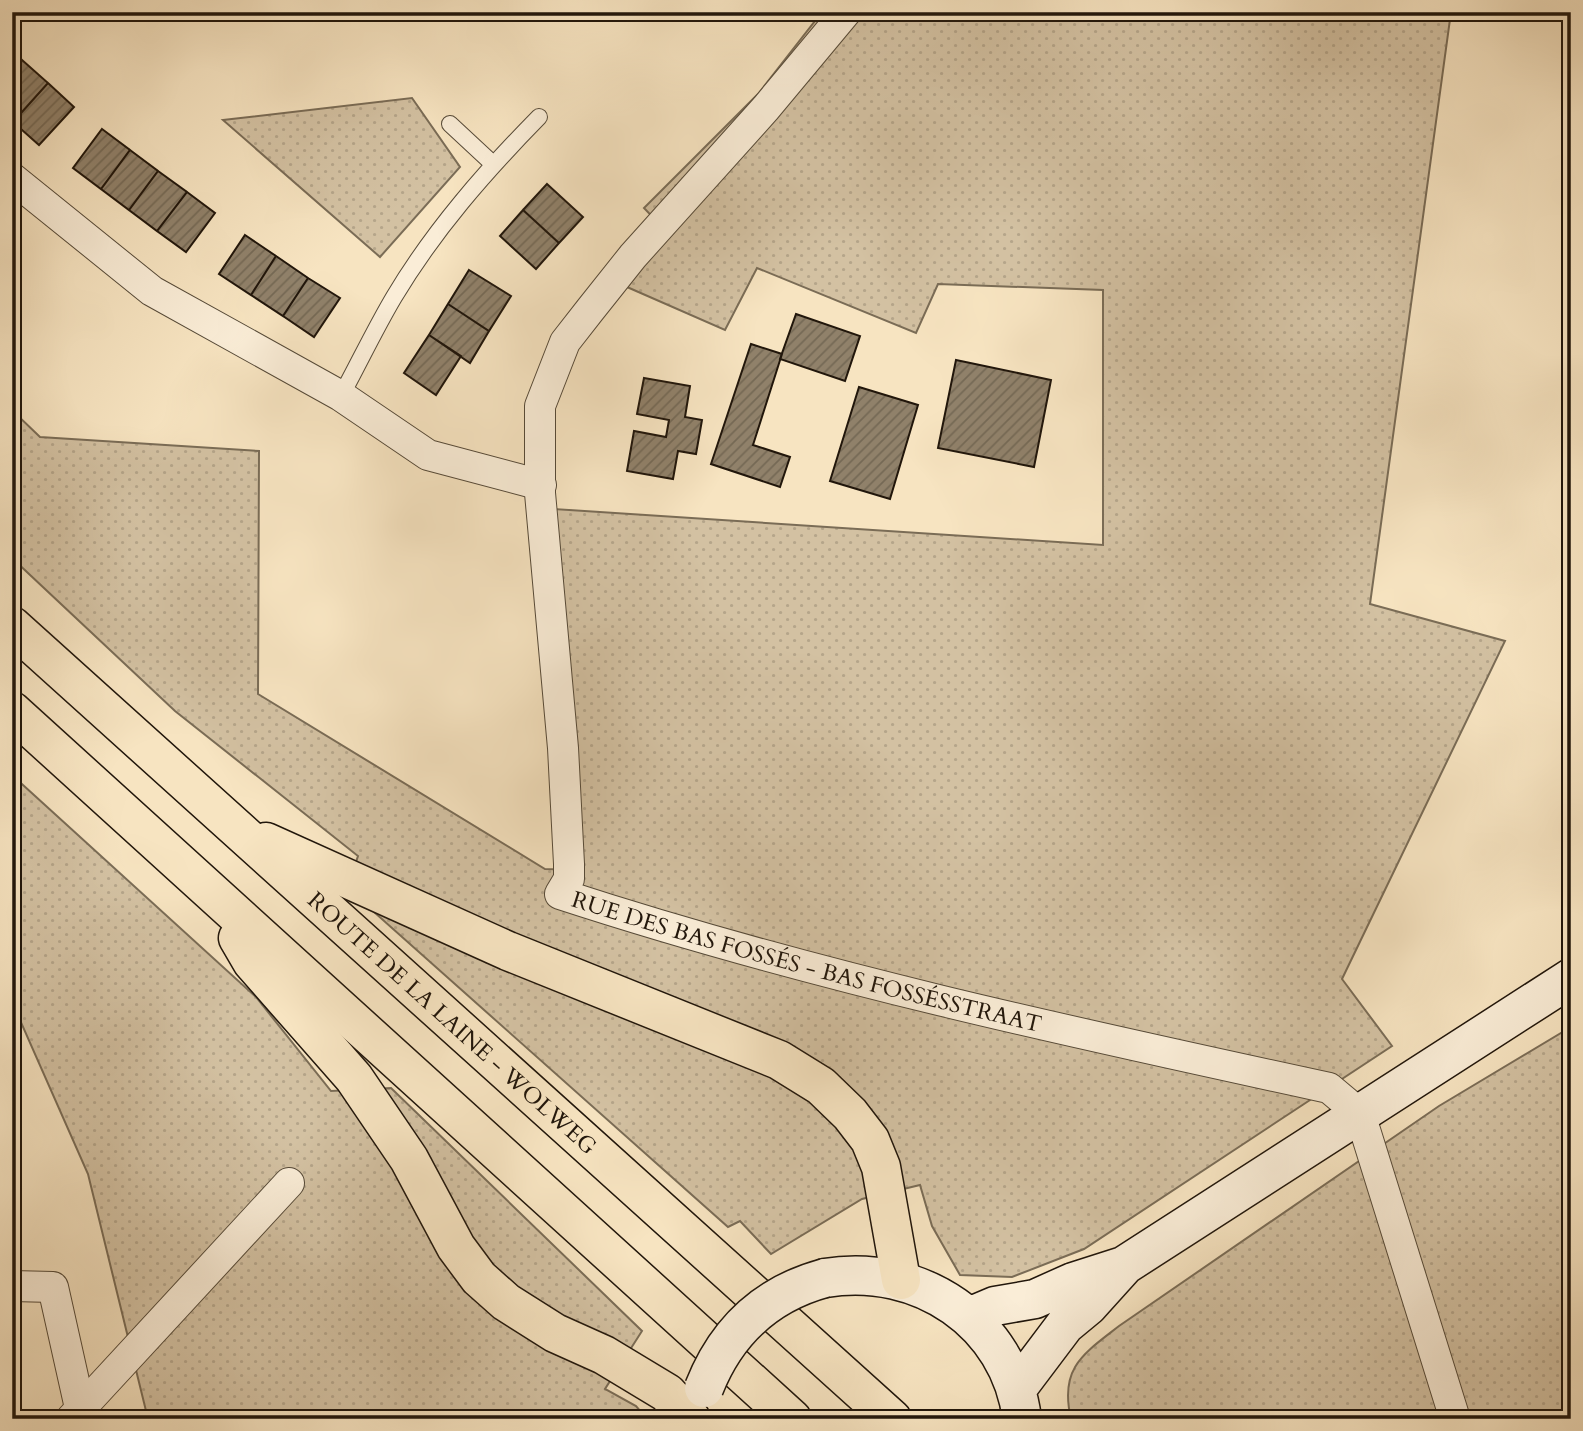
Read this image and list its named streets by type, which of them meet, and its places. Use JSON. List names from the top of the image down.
{
  "streets": {
    "highway": ["ROUTE DE LA LAINE - WOLWEG"],
    "street": ["RUE DES BAS FOSSÉS - BAS FOSSÉSSTRAAT"]
  }
}
